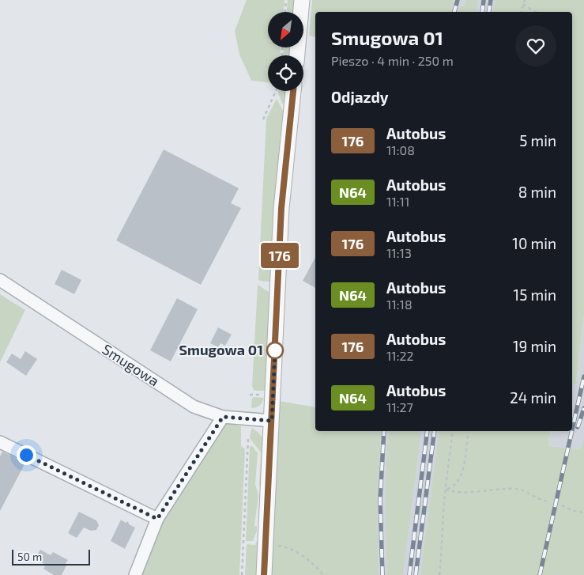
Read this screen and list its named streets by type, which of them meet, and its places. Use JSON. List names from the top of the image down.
{
  "streets": {
    "street": ["Smugowa"]
  },
  "places": ["Smugowa 01"],
  "lines": ["bus line 176"],
  "scale_bar": "50 m",
  "north": "bottom left",
  "page": {
    "on_map": "176",
    "heading": [
      ["Smugowa 01", "Pieszo · 4 min · 250 m"],
      "Odjazdy"
    ],
    "list": [
      {
        "mark": "176",
        "name": "Autobus",
        "note": "11:08",
        "value": "5 min"
      },
      {
        "mark": "N64",
        "name": "Autobus",
        "note": "11:11",
        "value": "8 min"
      },
      {
        "mark": "176",
        "name": "Autobus",
        "note": "11:13",
        "value": "10 min"
      },
      {
        "mark": "N64",
        "name": "Autobus",
        "note": "11:18",
        "value": "15 min"
      },
      {
        "mark": "176",
        "name": "Autobus",
        "note": "11:22",
        "value": "19 min"
      },
      {
        "mark": "N64",
        "name": "Autobus",
        "note": "11:27",
        "value": "24 min"
      }
    ],
    "scale": "50 m"
  }
}
